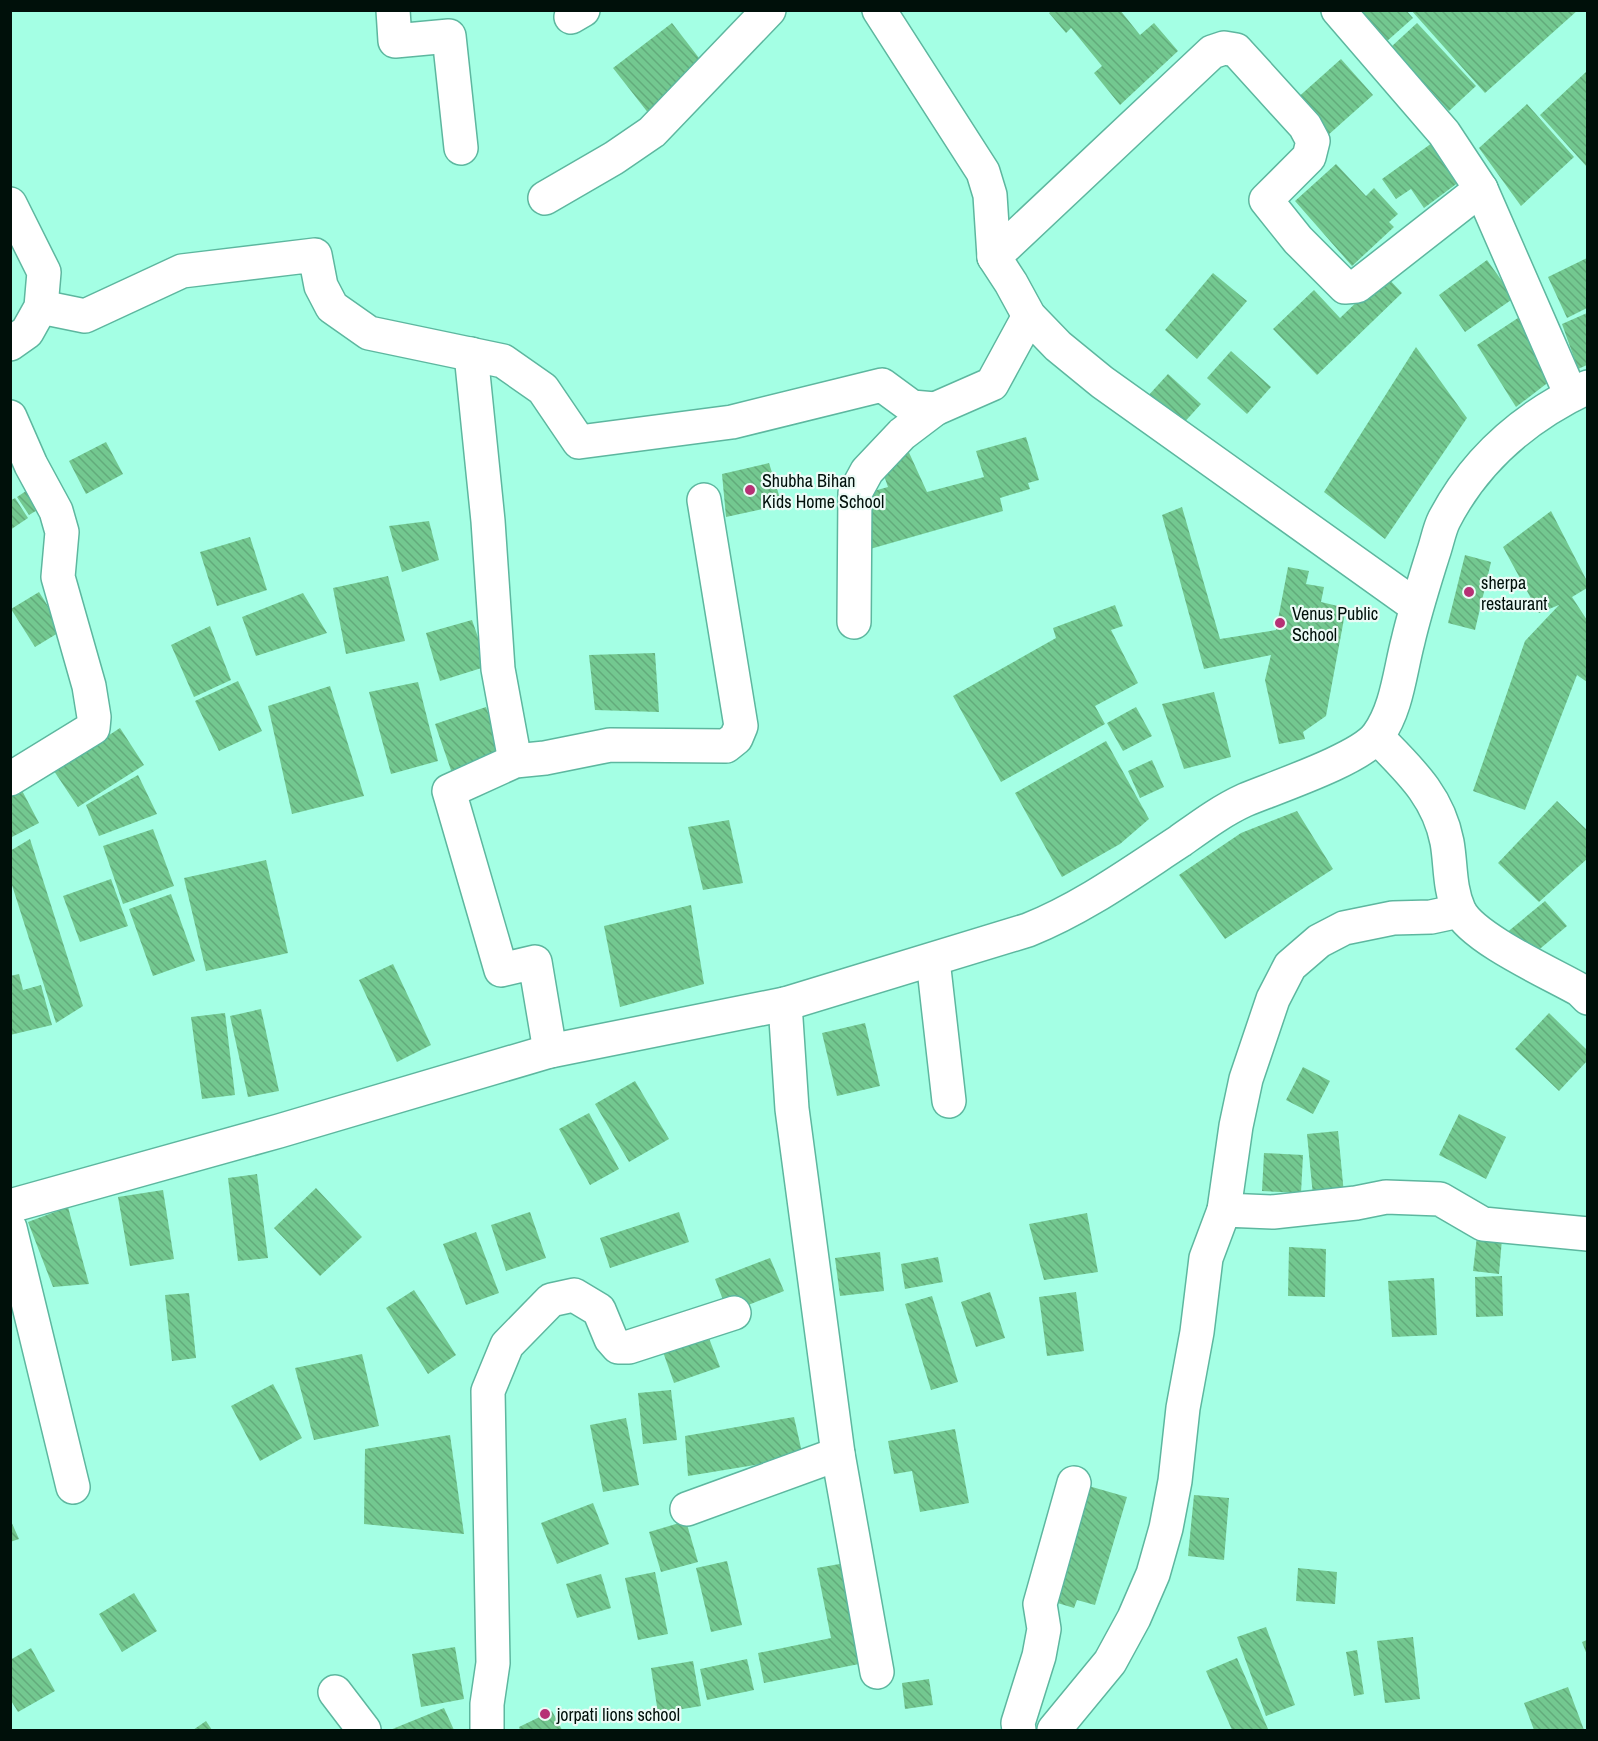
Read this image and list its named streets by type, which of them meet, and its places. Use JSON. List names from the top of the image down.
{
  "places": [
    "Shubha Bihan Kids Home School",
    "sherpa restaurant",
    "Venus Public School",
    "jorpati lions school"
  ]
}
